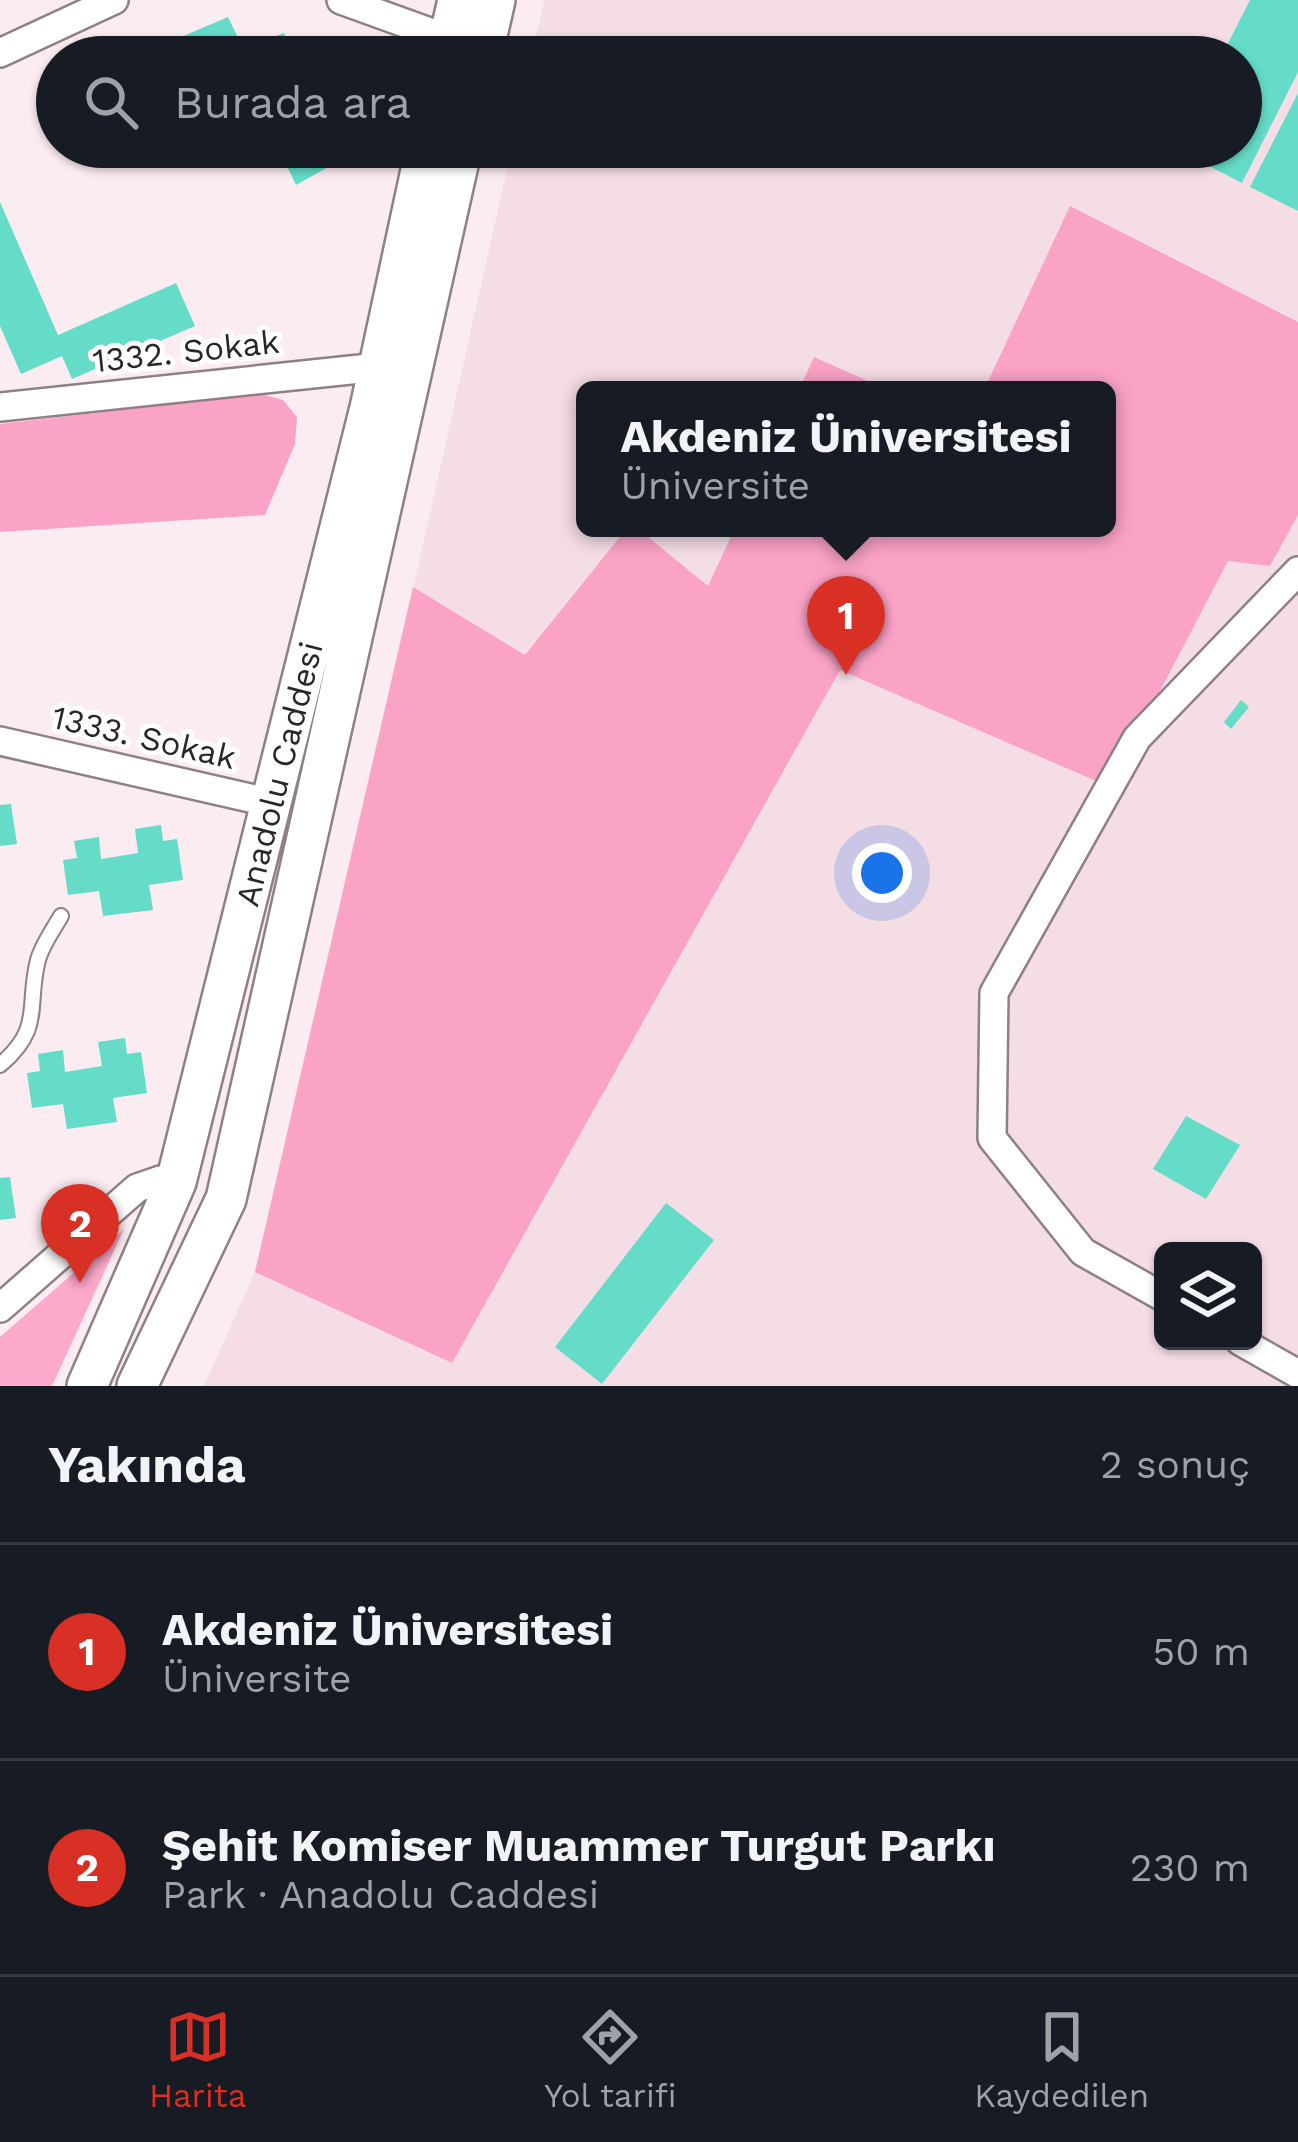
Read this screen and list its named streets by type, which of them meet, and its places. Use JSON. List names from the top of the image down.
{
  "streets": {
    "main road": ["Anadolu Caddesi"],
    "street": ["1332. Sokak", "1333. Sokak"]
  },
  "crossings": [
    ["1332. Sokak", "Anadolu Caddesi"],
    ["1333. Sokak", "Anadolu Caddesi"]
  ],
  "page": {
    "search": "Burada ara",
    "popup": ["Akdeniz Üniversitesi", "Üniversite"],
    "pins": ["1", "2"],
    "heading": ["Yakında", "2 sonuç"],
    "list": [
      {
        "mark": "1",
        "name": "Akdeniz Üniversitesi",
        "note": "Üniversite",
        "value": "50 m"
      },
      {
        "mark": "2",
        "name": "Şehit Komiser Muammer Turgut Parkı",
        "note": "Park · Anadolu Caddesi",
        "value": "230 m"
      }
    ],
    "nav": ["Harita", "Yol tarifi", "Kaydedilen"]
  }
}
